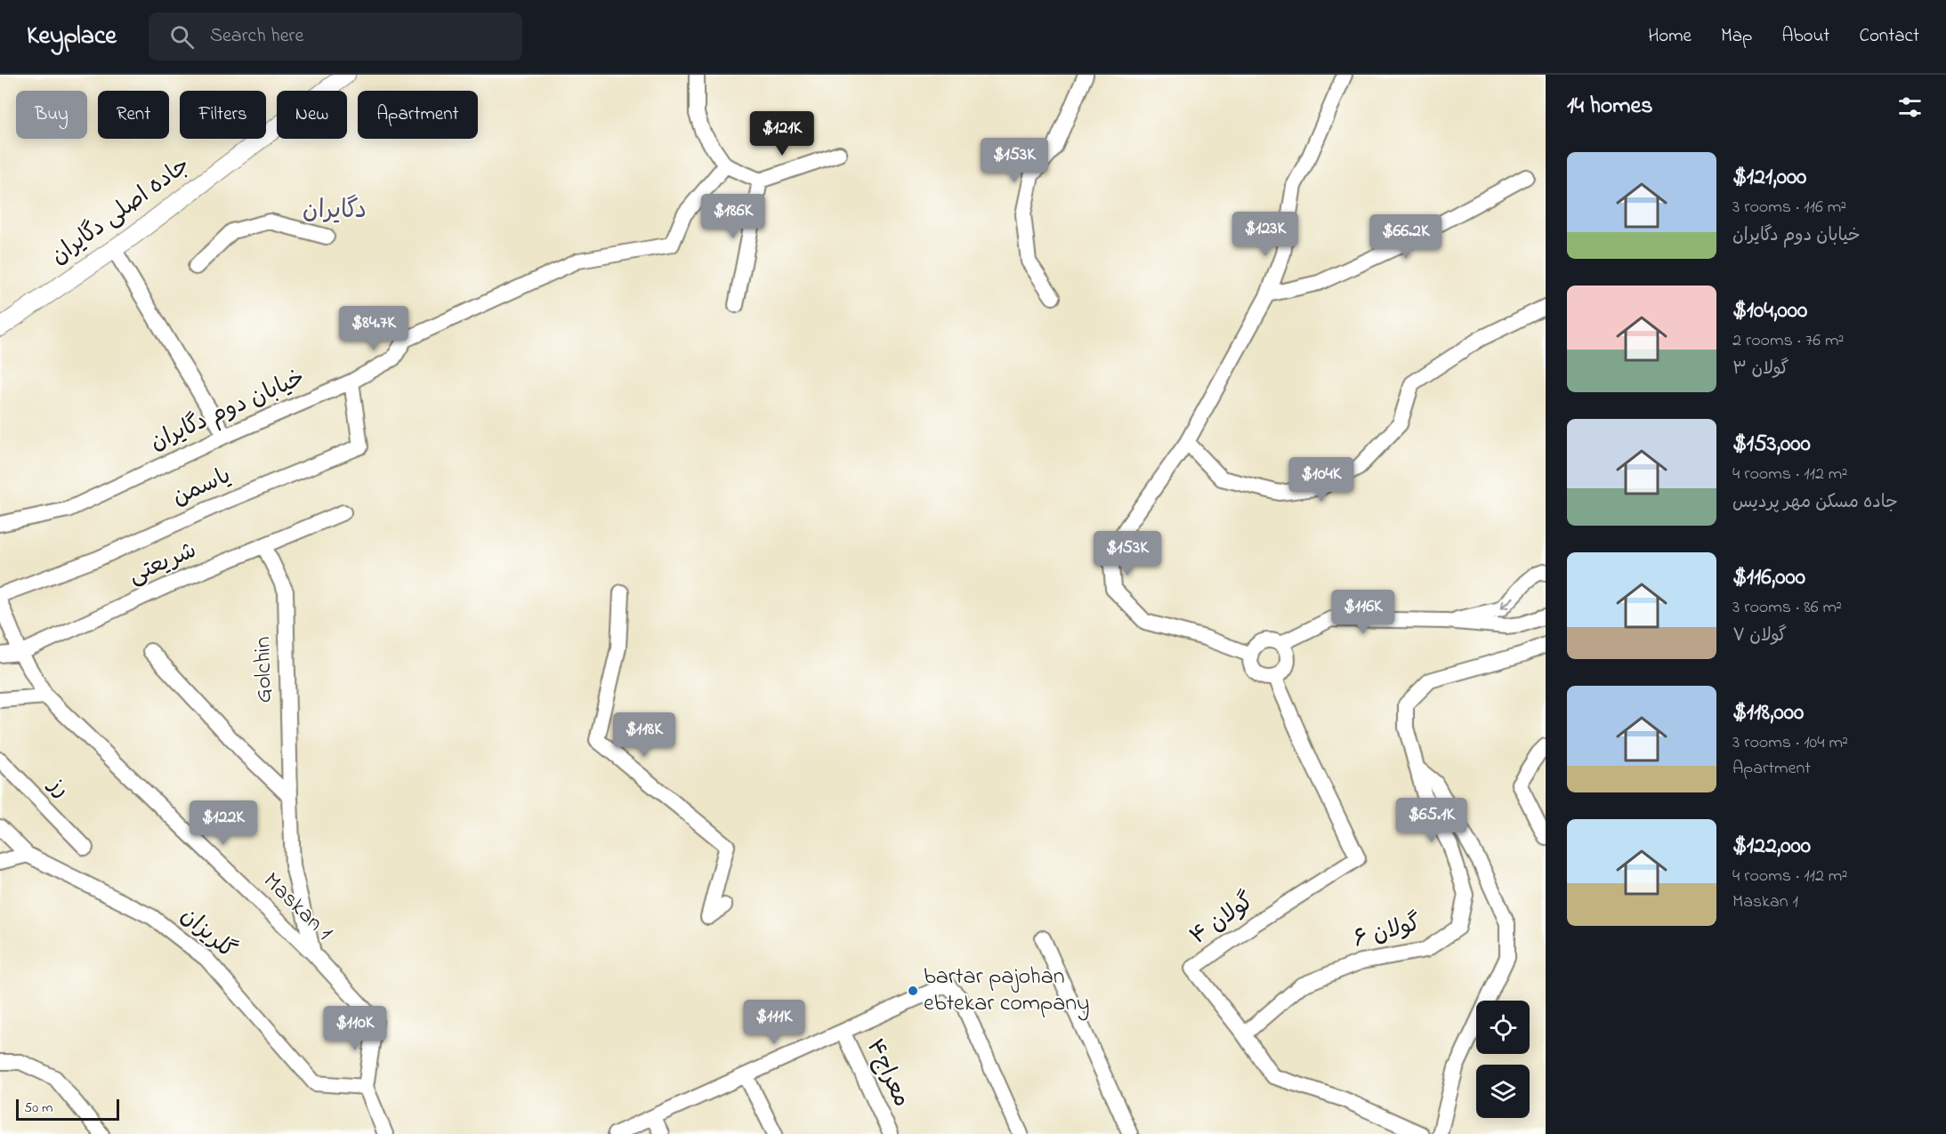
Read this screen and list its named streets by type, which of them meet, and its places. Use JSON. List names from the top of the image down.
{
  "streets": {
    "street": [
      "جاده اصلی دگایران",
      "خیابان دوم دگایران",
      "یاسمن",
      "شریعتی",
      "Golchin",
      "رز",
      "Maskan 1",
      "گولان ۴",
      "گولان ۶",
      "گلریزان",
      "معراج۴"
    ]
  },
  "crossings": [
    ["خیابان دوم دگایران", "یاسمن"],
    ["شریعتی", "Golchin"],
    ["شریعتی", "Maskan 1"],
    ["Golchin", "Maskan 1"],
    ["Maskan 1", "گلریزان"],
    ["گولان ۴", "گولان ۶"]
  ],
  "districts": ["دگایران"],
  "places": ["bartar pajohan ebtekar company"],
  "scale_bar": "50 m",
  "page": {
    "header": "Keyplace",
    "search": "Search here",
    "nav": [
      "Home",
      "Map",
      "About",
      "Contact"
    ],
    "heading": "14 homes",
    "chip": [
      "Buy",
      "Rent",
      "Filters",
      "New",
      "Apartment"
    ],
    "price": [
      "$121K",
      "$153K",
      "$186K",
      "$123K",
      "$66.2K",
      "$84.7K",
      "$104K",
      "$153K",
      "$116K",
      "$118K",
      "$65.1K",
      "$122K",
      "$111K",
      "$110K"
    ],
    "list": [
      {
        "name": "$121,000",
        "note": "3 rooms · 116 m² · خیابان دوم دگایران"
      },
      {
        "name": "$104,000",
        "note": "2 rooms · 76 m² · گولان ۳"
      },
      {
        "name": "$153,000",
        "note": "4 rooms · 112 m² · جاده مسکن مهر پردیس"
      },
      {
        "name": "$116,000",
        "note": "3 rooms · 86 m² · گولان ۷"
      },
      {
        "name": "$118,000",
        "note": "3 rooms · 104 m² · Apartment"
      },
      {
        "name": "$122,000",
        "note": "4 rooms · 112 m² · Maskan 1"
      }
    ],
    "scale": "50 m"
  }
}
